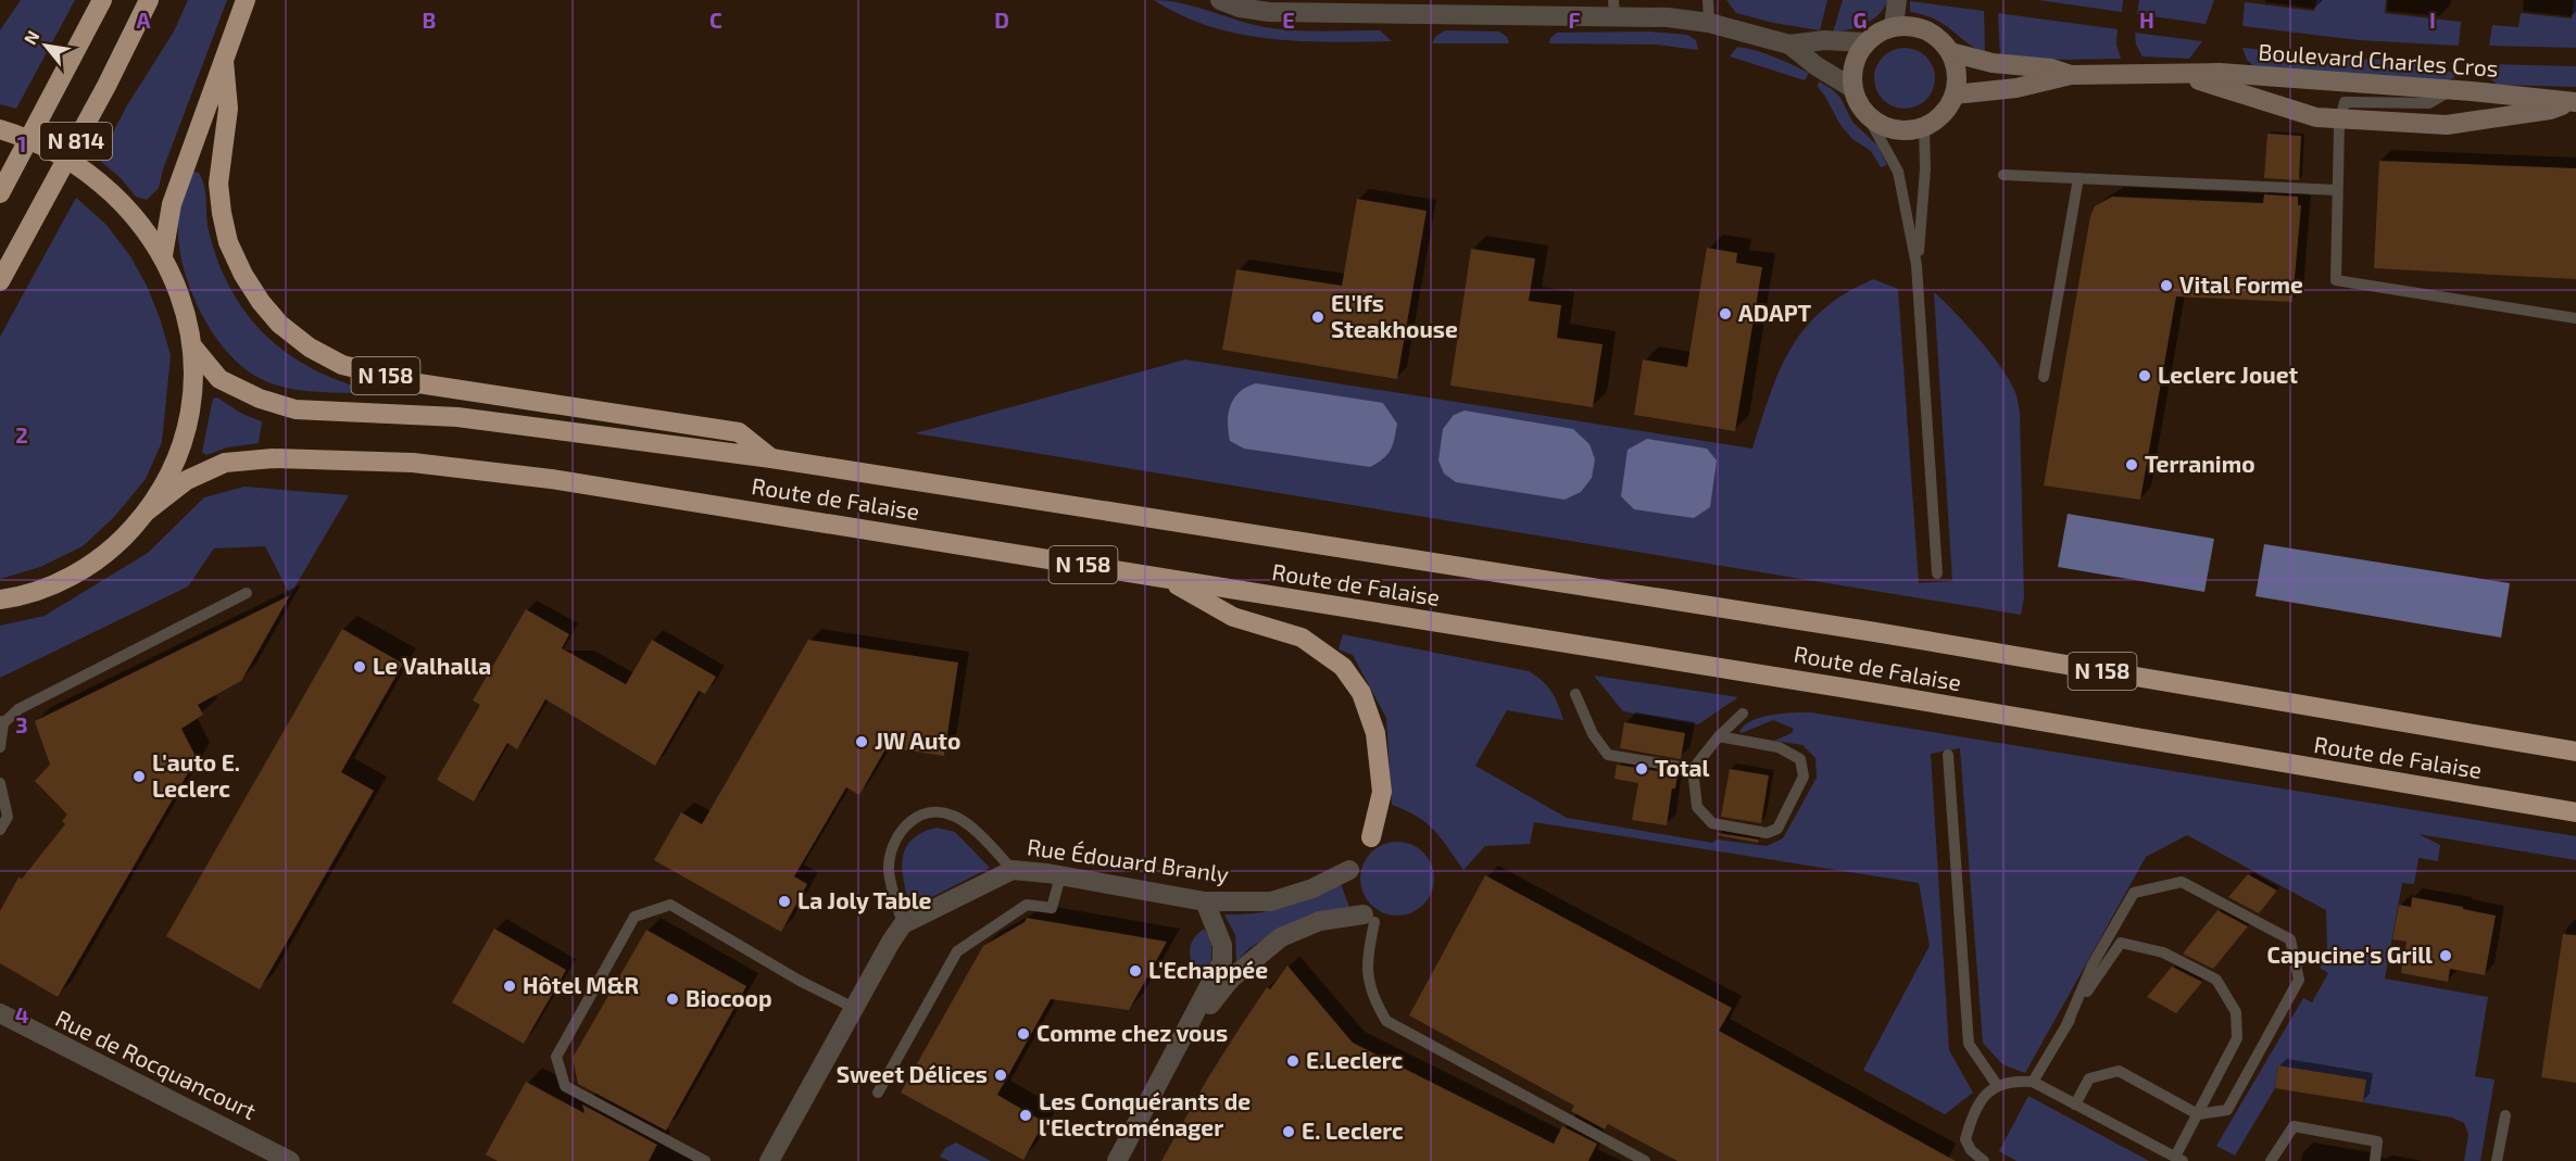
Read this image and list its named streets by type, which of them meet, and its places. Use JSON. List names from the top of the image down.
{
  "streets": {
    "highway": ["N 814", "N 158", "Route de Falaise"],
    "street": ["Boulevard Charles Cros", "Rue Édouard Branly", "Rue de Rocquancourt"]
  },
  "crossings": [
    ["N 158", "Route de Falaise"]
  ],
  "places": [
    "Vital Forme",
    "ADAPT",
    "El'Ifs Steakhouse",
    "Leclerc Jouet",
    "Terranimo",
    "Le Valhalla",
    "JW Auto",
    "Total",
    "L'auto E. Leclerc",
    "La Joly Table",
    "Capucine's Grill",
    "L'Echappée",
    "Hôtel M&R",
    "Biocoop",
    "Comme chez vous",
    "E.Leclerc",
    "Sweet Délices",
    "Les Conquérants de l'Electroménager",
    "E. Leclerc"
  ],
  "north": "top left",
  "grid": {
    "columns": [
      "A",
      "B",
      "C",
      "D",
      "E",
      "F",
      "G",
      "H",
      "I"
    ],
    "rows": [
      "1",
      "2",
      "3",
      "4"
    ]
  }
}
